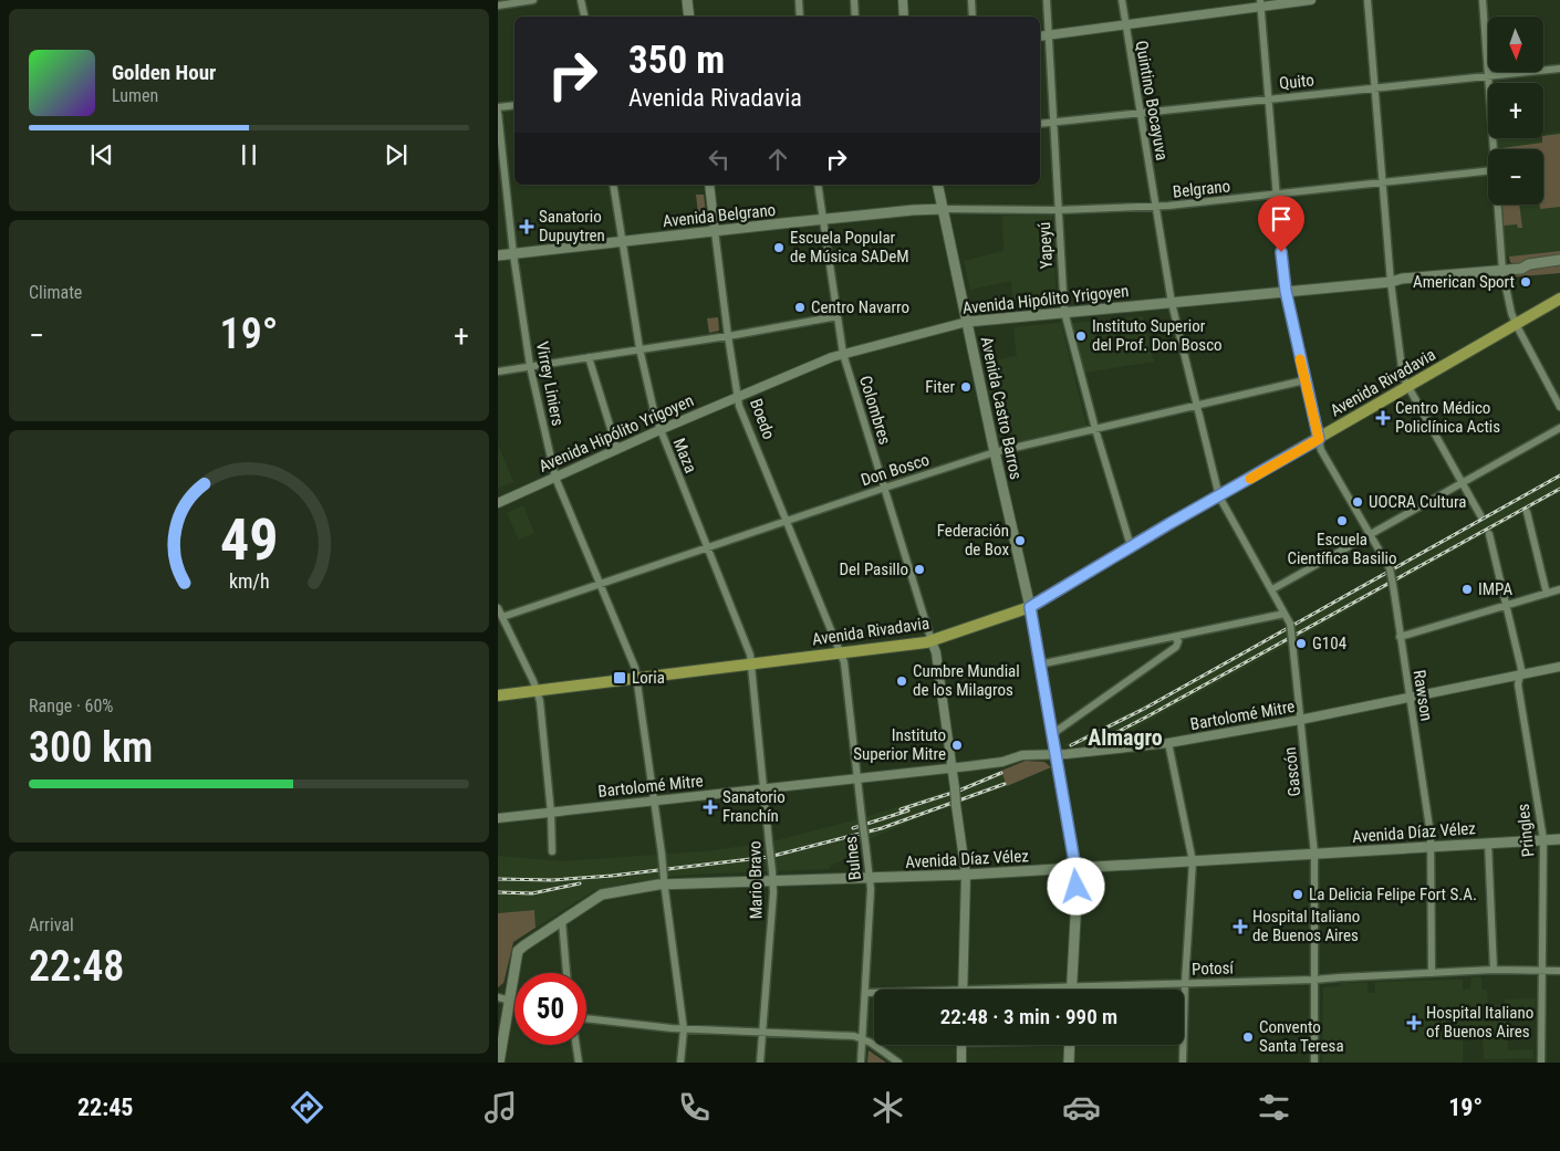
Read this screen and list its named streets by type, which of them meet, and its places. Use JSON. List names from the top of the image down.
{
  "streets": {
    "main road": [
      "Avenida Belgrano",
      "Avenida Hipólito Yrigoyen",
      "Avenida Rivadavia",
      "Avenida Castro Barros",
      "Avenida Díaz Vélez"
    ],
    "street": [
      "Quito",
      "Quintino Bocayuva",
      "Belgrano",
      "Yapeyú",
      "Virrey Liniers",
      "Colombres",
      "Boedo",
      "Maza",
      "Don Bosco",
      "Rawson",
      "Bartolomé Mitre",
      "Gascón",
      "Pringles",
      "Bulnes",
      "Mario Bravo",
      "Potosí"
    ]
  },
  "crossings": [
    ["Quito", "Quintino Bocayuva"],
    ["Quito", "Yapeyú"],
    ["Quito", "Rawson"],
    ["Quintino Bocayuva", "Belgrano"],
    ["Quintino Bocayuva", "Avenida Hipólito Yrigoyen"],
    ["Quintino Bocayuva", "Avenida Rivadavia"],
    ["Quintino Bocayuva", "Don Bosco"],
    ["Quintino Bocayuva", "Gascón"],
    ["Belgrano", "Avenida Belgrano"],
    ["Belgrano", "Yapeyú"],
    ["Belgrano", "Avenida Castro Barros"],
    ["Belgrano", "Rawson"],
    ["Avenida Belgrano", "Virrey Liniers"],
    ["Avenida Belgrano", "Avenida Castro Barros"],
    ["Avenida Belgrano", "Colombres"],
    ["Avenida Belgrano", "Boedo"],
    ["Avenida Belgrano", "Maza"],
    ["Yapeyú", "Avenida Hipólito Yrigoyen"],
    ["Yapeyú", "Avenida Rivadavia"],
    ["Yapeyú", "Don Bosco"],
    ["Avenida Hipólito Yrigoyen", "Virrey Liniers"],
    ["Avenida Hipólito Yrigoyen", "Avenida Castro Barros"],
    ["Avenida Hipólito Yrigoyen", "Colombres"],
    ["Avenida Hipólito Yrigoyen", "Boedo"],
    ["Avenida Hipólito Yrigoyen", "Maza"],
    ["Avenida Hipólito Yrigoyen", "Rawson"],
    ["Avenida Rivadavia", "Virrey Liniers"],
    ["Avenida Rivadavia", "Avenida Castro Barros"],
    ["Avenida Rivadavia", "Colombres"],
    ["Avenida Rivadavia", "Boedo"],
    ["Avenida Rivadavia", "Maza"],
    ["Avenida Rivadavia", "Rawson"],
    ["Avenida Rivadavia", "Gascón"],
    ["Avenida Rivadavia", "Bulnes"],
    ["Avenida Rivadavia", "Mario Bravo"],
    ["Virrey Liniers", "Don Bosco"],
    ["Virrey Liniers", "Bartolomé Mitre"],
    ["Virrey Liniers", "Avenida Díaz Vélez"],
    ["Avenida Castro Barros", "Don Bosco"],
    ["Avenida Castro Barros", "Bartolomé Mitre"],
    ["Avenida Castro Barros", "Avenida Díaz Vélez"],
    ["Avenida Castro Barros", "Potosí"],
    ["Colombres", "Don Bosco"],
    ["Boedo", "Don Bosco"],
    ["Boedo", "Bulnes"],
    ["Maza", "Don Bosco"],
    ["Maza", "Mario Bravo"],
    ["Don Bosco", "Rawson"],
    ["Rawson", "Bartolomé Mitre"],
    ["Rawson", "Avenida Díaz Vélez"],
    ["Rawson", "Potosí"],
    ["Bartolomé Mitre", "Gascón"],
    ["Bartolomé Mitre", "Pringles"],
    ["Bartolomé Mitre", "Bulnes"],
    ["Bartolomé Mitre", "Mario Bravo"],
    ["Gascón", "Avenida Díaz Vélez"],
    ["Gascón", "Potosí"],
    ["Pringles", "Avenida Díaz Vélez"],
    ["Pringles", "Potosí"],
    ["Avenida Díaz Vélez", "Bulnes"],
    ["Avenida Díaz Vélez", "Mario Bravo"],
    ["Bulnes", "Potosí"]
  ],
  "districts": ["Almagro"],
  "places": {
    "health": [
      "Sanatorio Dupuytren",
      "Centro Médico Policlínica Actis",
      "Sanatorio Franchín",
      "Hospital Italiano de Buenos Aires",
      "Hospital Italiano of Buenos Aires"
    ],
    "other": [
      "Escuela Popular de Música SADeM",
      "American Sport",
      "Centro Navarro",
      "Instituto Superior del Prof. Don Bosco",
      "Fiter",
      "UOCRA Cultura",
      "Escuela Científica Basilio",
      "Federación de Box",
      "Del Pasillo",
      "IMPA",
      "G104",
      "Cumbre Mundial de los Milagros",
      "Instituto Superior Mitre",
      "La Delicia Felipe Fort S.A.",
      "Convento Santa Teresa"
    ],
    "transit": ["Loria"]
  },
  "north": "bottom",
  "page": {
    "map_buttons": ["+", "−"],
    "turn": ["350 m", "Avenida Rivadavia"],
    "song": ["Golden Hour", "Lumen"],
    "tile": [
      "Climate",
      ["Range · 60%", "300 km"],
      ["Arrival", "22:48"]
    ],
    "heat": ["−", "19°", "+"],
    "limit": "50",
    "trip": "22:48 · 3 min · 990 m",
    "tabs": ["22:45", "19°"],
    "gauge": ["49", "km/h"]
  }
}
